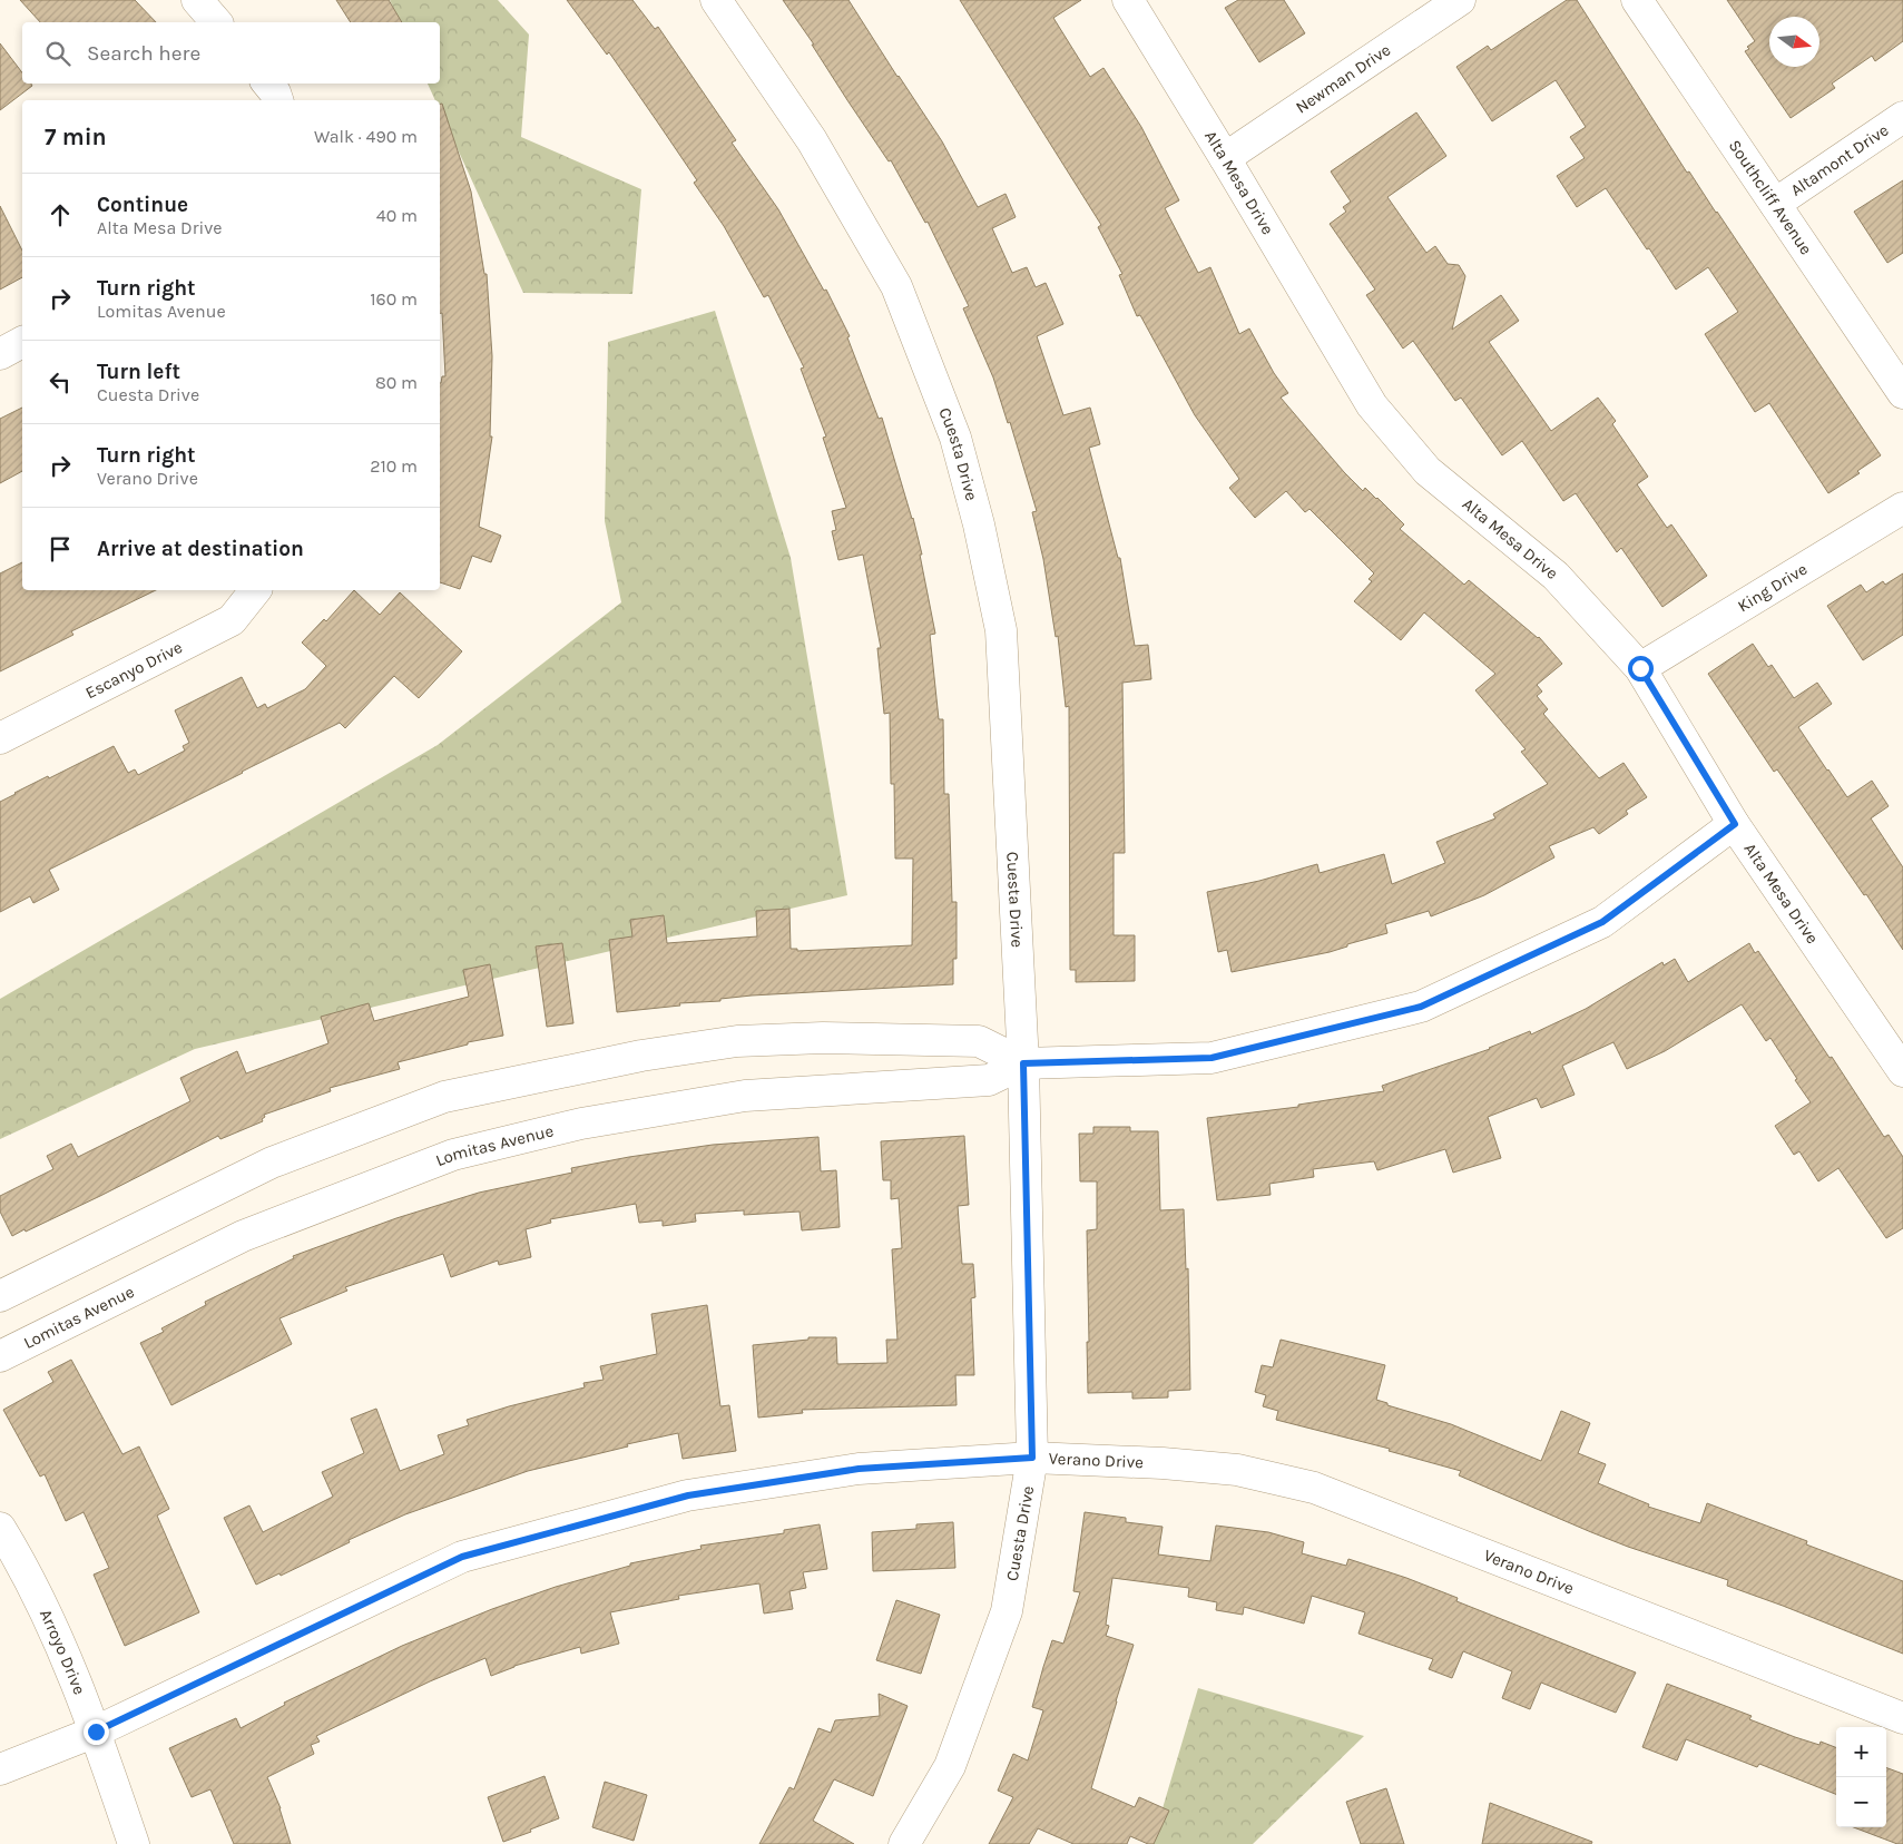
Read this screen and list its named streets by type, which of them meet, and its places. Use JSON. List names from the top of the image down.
{
  "streets": {
    "street": [
      "Newman Drive",
      "Altamont Drive",
      "Alta Mesa Drive",
      "Southcliff Avenue",
      "Cuesta Drive",
      "King Drive",
      "Escanyo Drive",
      "Lomitas Avenue",
      "Verano Drive",
      "Arroyo Drive"
    ]
  },
  "crossings": [
    ["Newman Drive", "Alta Mesa Drive"],
    ["Altamont Drive", "Southcliff Avenue"],
    ["Alta Mesa Drive", "King Drive"],
    ["Alta Mesa Drive", "Lomitas Avenue"],
    ["Cuesta Drive", "Lomitas Avenue"],
    ["Cuesta Drive", "Verano Drive"],
    ["Verano Drive", "Arroyo Drive"]
  ],
  "north": "right",
  "page": {
    "search": "Search here",
    "heading": ["7 min", "Walk · 490 m"],
    "list": [
      ["Continue", "Alta Mesa Drive", "40 m"],
      ["Turn right", "Lomitas Avenue", "160 m"],
      ["Turn left", "Cuesta Drive", "80 m"],
      ["Turn right", "Verano Drive", "210 m"],
      "Arrive at destination"
    ],
    "map_buttons": ["+", "−"]
  }
}
